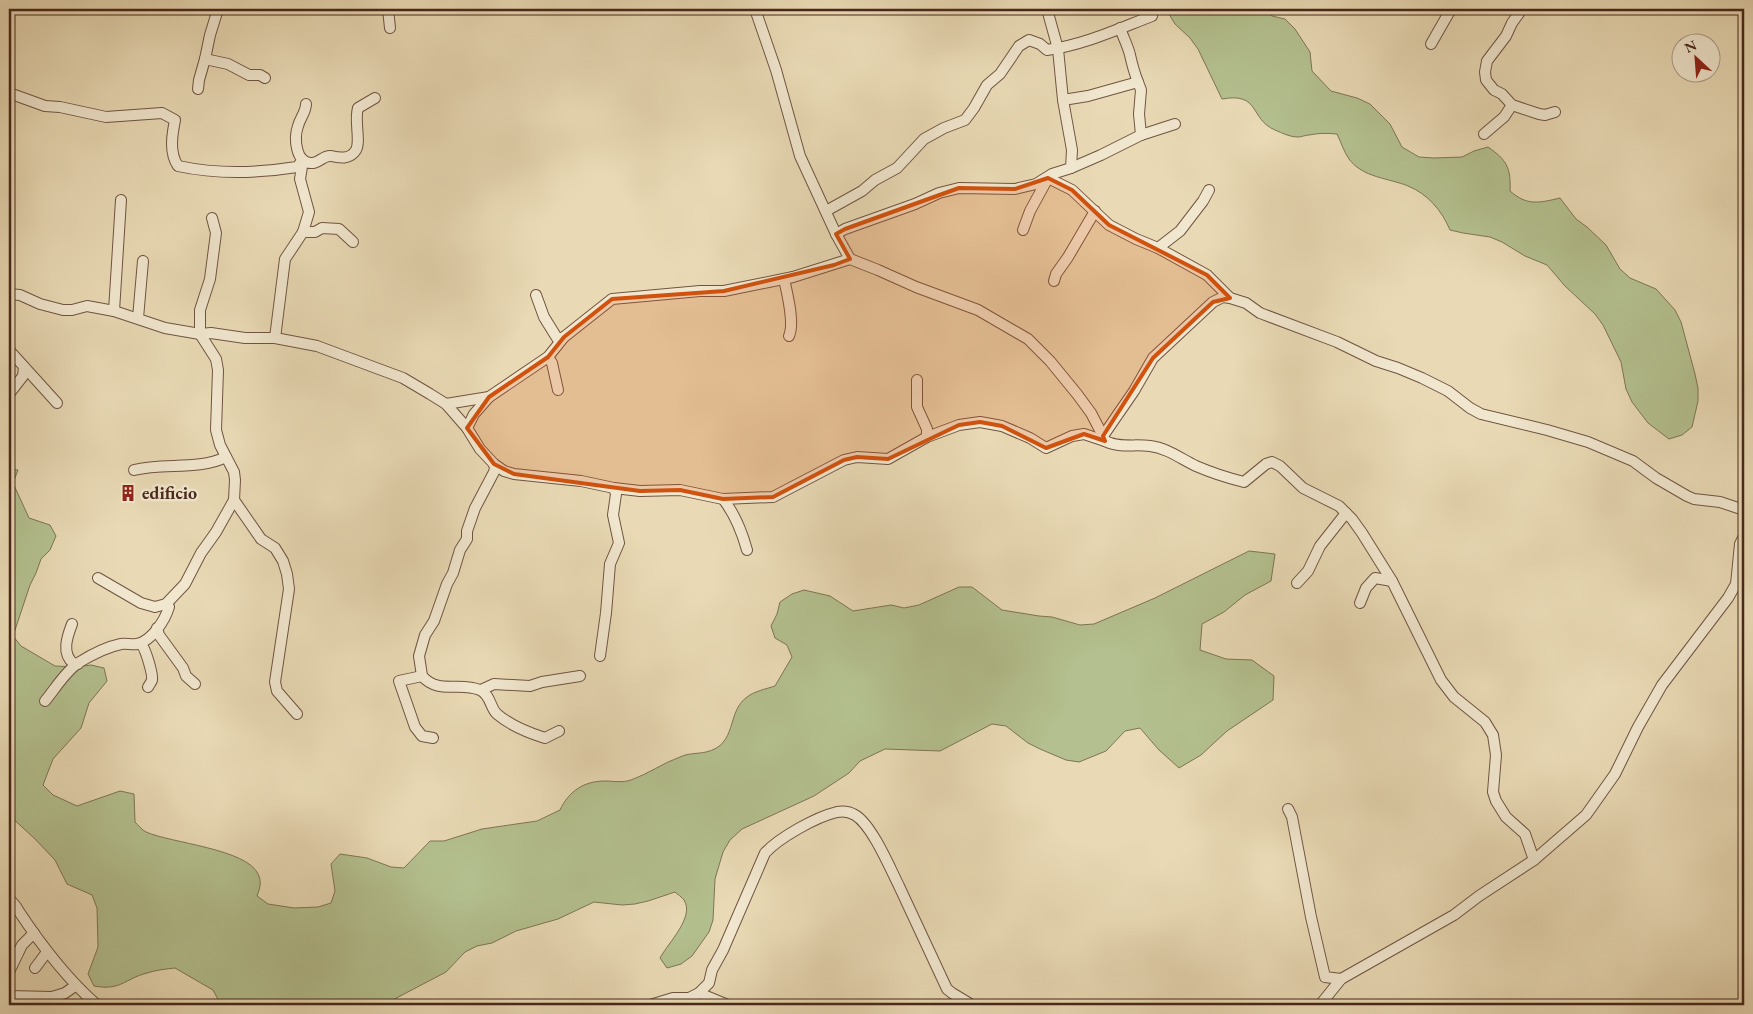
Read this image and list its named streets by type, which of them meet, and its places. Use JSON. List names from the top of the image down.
{
  "places": {
    "building": ["edificio"]
  },
  "north": "top left"
}
